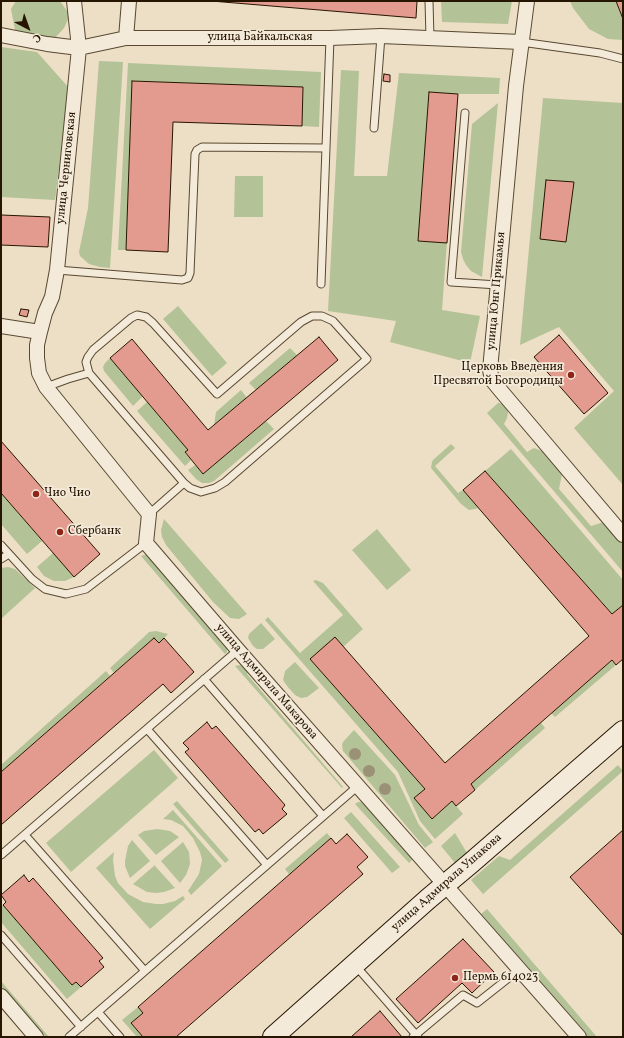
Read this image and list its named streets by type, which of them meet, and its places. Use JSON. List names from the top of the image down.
{
  "streets": {
    "street": [
      "улица Байкальская",
      "улица Черниговская",
      "улица Юнг Прикамья",
      "улица Адмирала Макарова",
      "улица Адмирала Ушакова"
    ]
  },
  "crossings": [
    ["улица Байкальская", "улица Черниговская"],
    ["улица Байкальская", "улица Юнг Прикамья"],
    ["улица Адмирала Макарова", "улица Адмирала Ушакова"]
  ],
  "places": [
    "Церковь Введения Пресвятой Богородицы",
    "Чио Чио",
    "Сбербанк",
    "Пермь 614023"
  ],
  "north": "bottom right"
}
